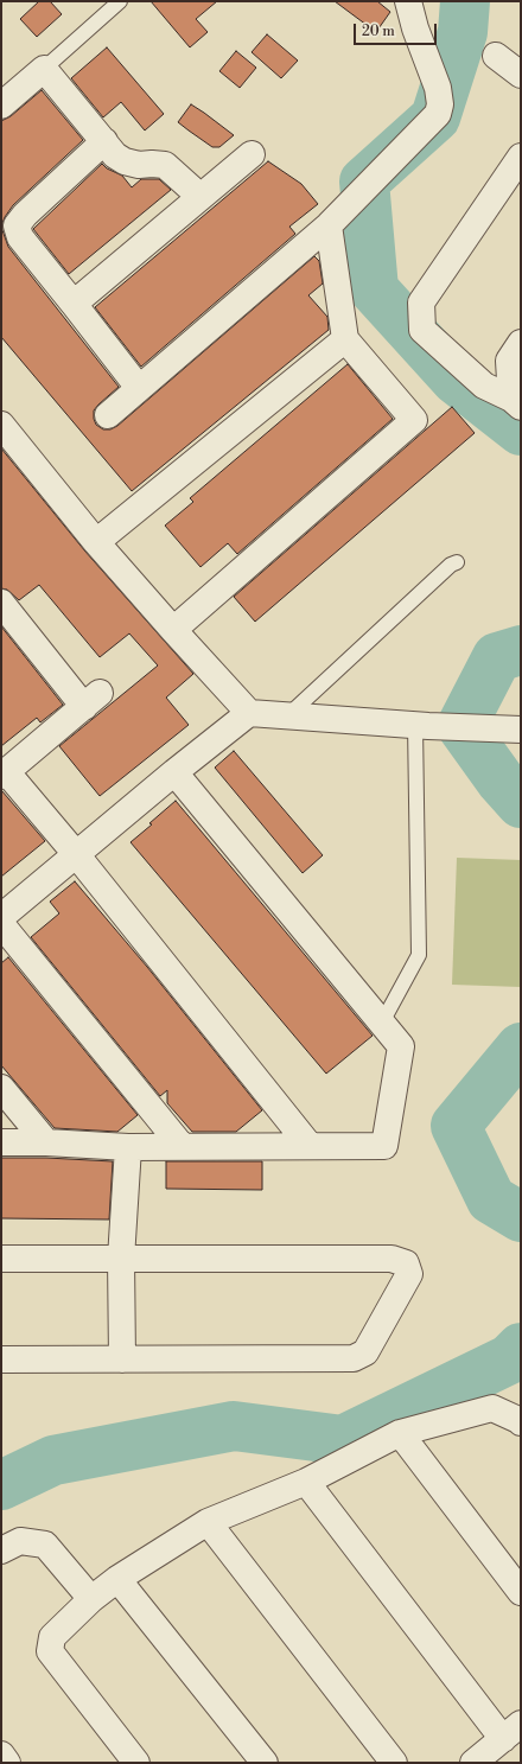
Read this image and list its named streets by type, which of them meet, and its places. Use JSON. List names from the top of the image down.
{
  "scale_bar": "20 m"
}
